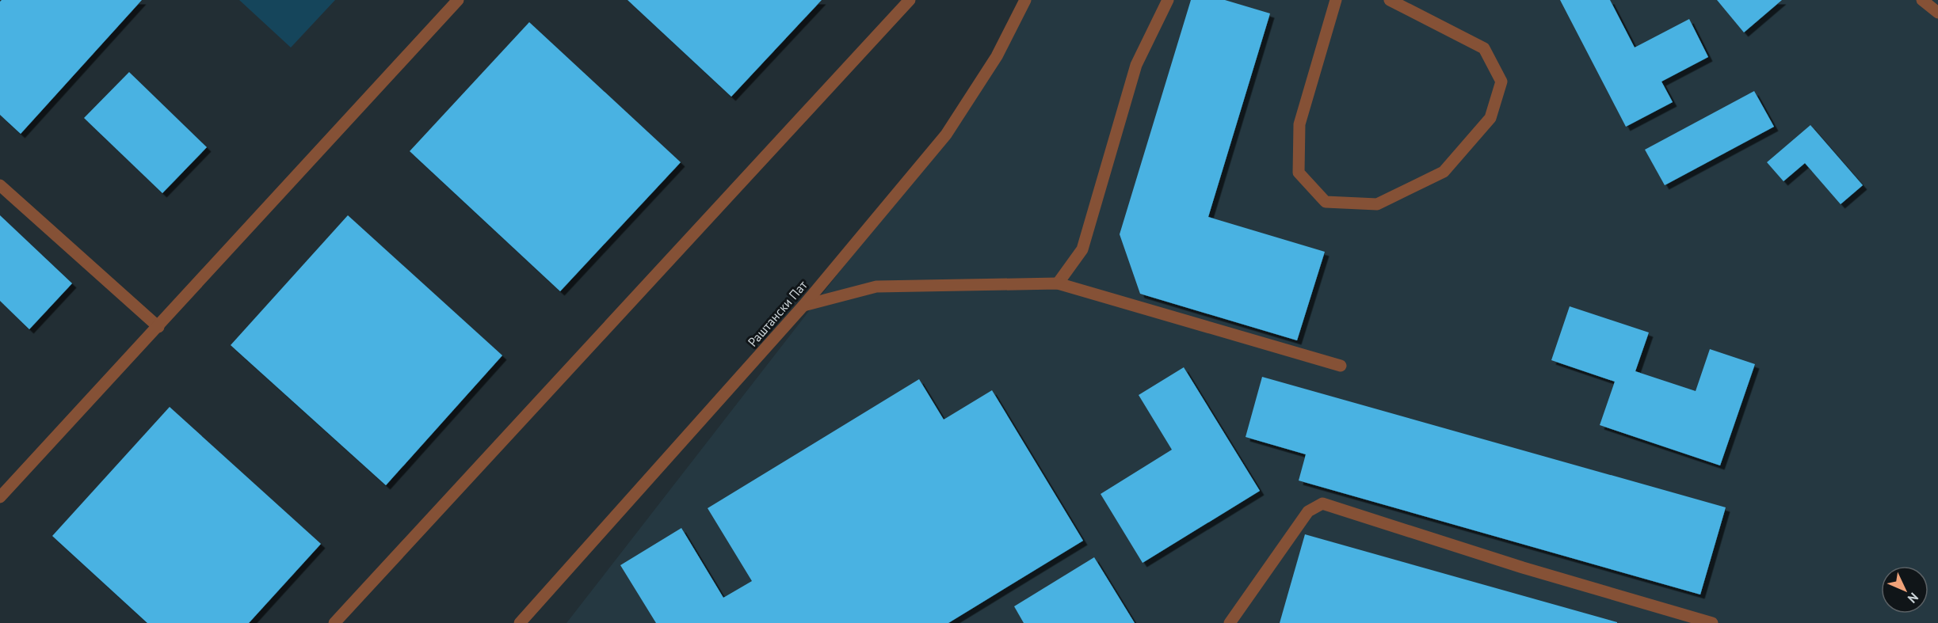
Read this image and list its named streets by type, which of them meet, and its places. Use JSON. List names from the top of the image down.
{
  "streets": {
    "street": ["Раштански Пат"]
  },
  "north": "bottom right"
}
